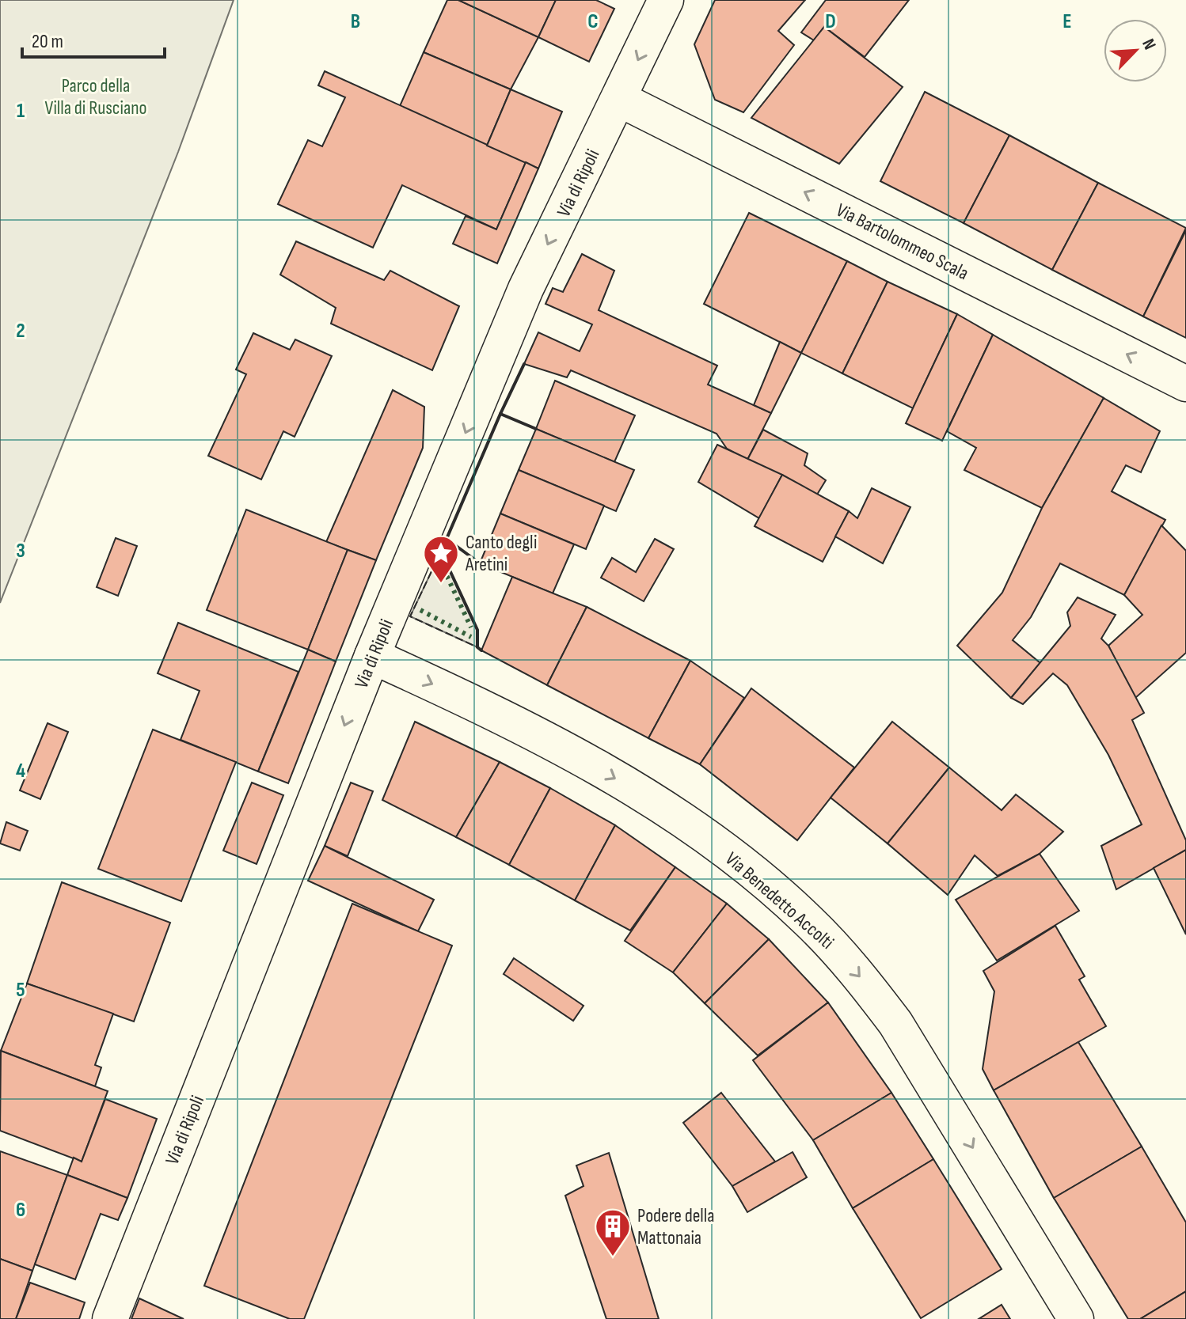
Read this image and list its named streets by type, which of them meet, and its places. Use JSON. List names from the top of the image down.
{
  "streets": {
    "street": ["Via di Ripoli", "Via Bartolommeo Scala", "Via Benedetto Accolti"]
  },
  "crossings": [
    ["Via di Ripoli", "Via Bartolommeo Scala"],
    ["Via di Ripoli", "Via Benedetto Accolti"]
  ],
  "one_way": ["Via di Ripoli", "Via Bartolommeo Scala", "Via Benedetto Accolti"],
  "parks": ["Parco della Villa di Rusciano"],
  "places": {
    "place": ["Canto degli Aretini"],
    "building": ["Podere della Mattonaia"]
  },
  "scale_bar": "20 m",
  "north": "top right",
  "grid": {
    "columns": [
      "B",
      "C",
      "D",
      "E"
    ],
    "rows": [
      "1",
      "2",
      "3",
      "4",
      "5",
      "6"
    ]
  }
}
